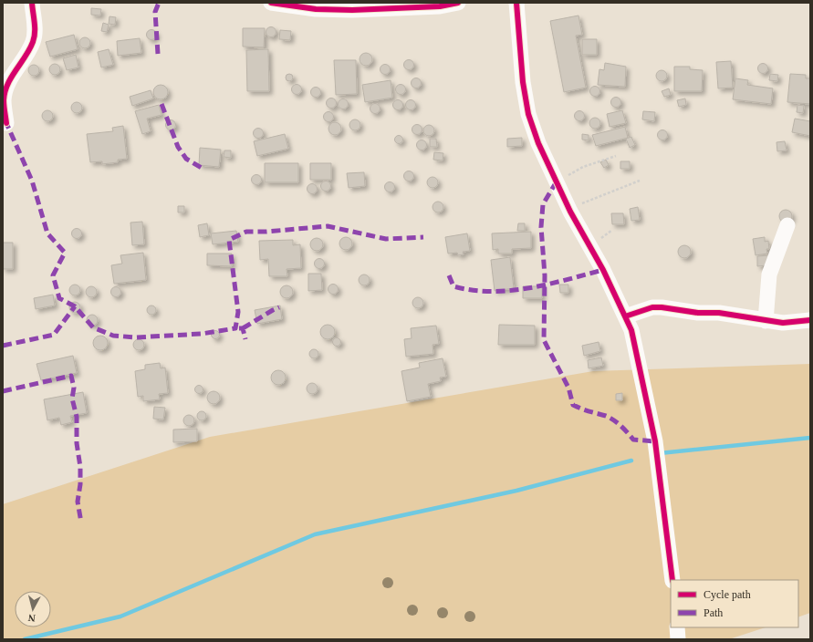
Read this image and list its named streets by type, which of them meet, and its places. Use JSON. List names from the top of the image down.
{
  "legend": ["Cycle path", "Path"],
  "north": "bottom"
}
